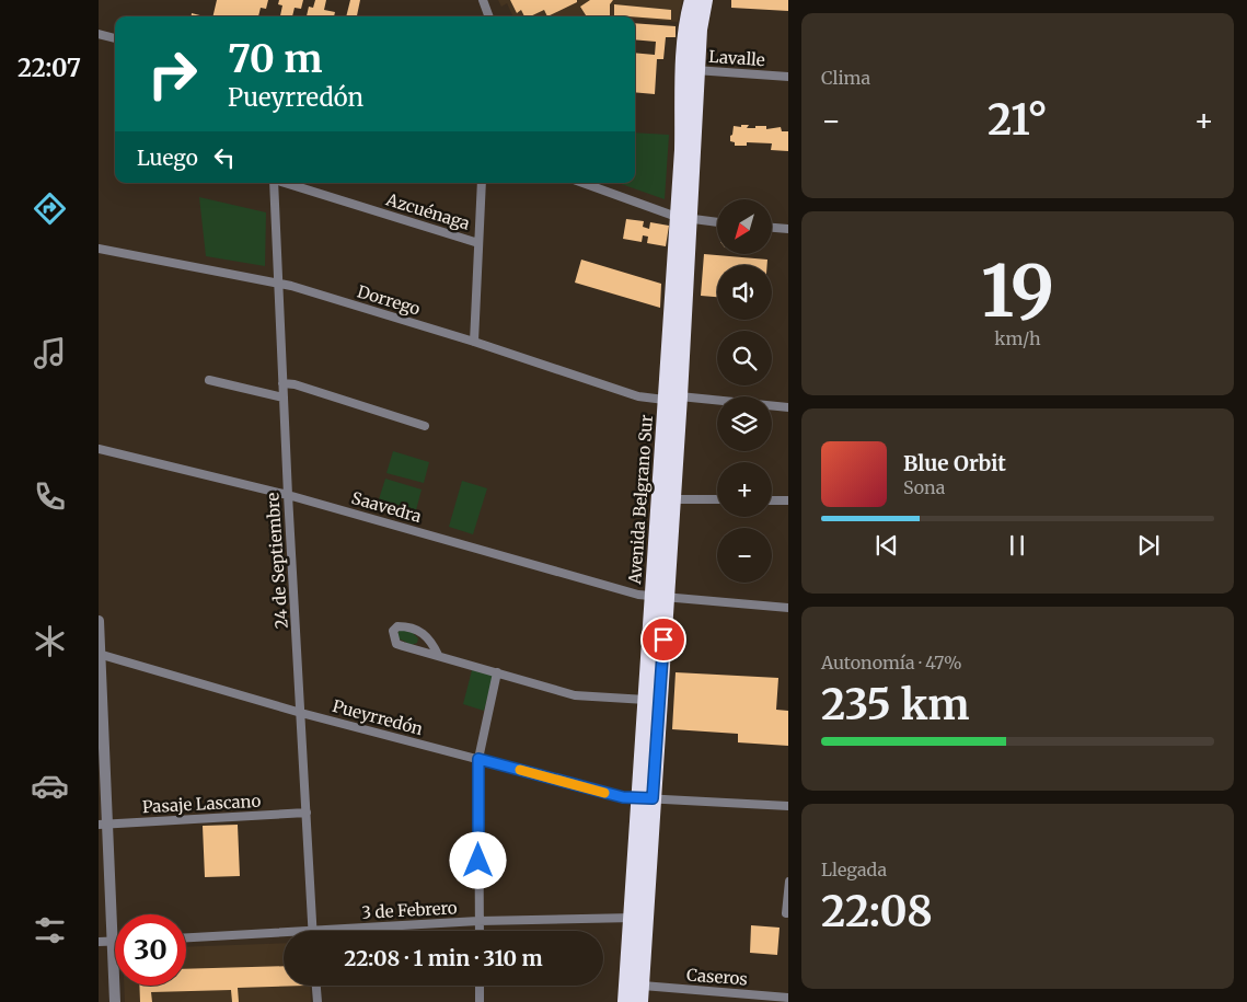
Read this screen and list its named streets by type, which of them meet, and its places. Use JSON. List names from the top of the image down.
{
  "streets": {
    "highway": ["Avenida Belgrano Sur"],
    "street": [
      "Lavalle",
      "Azcuénaga",
      "Dorrego",
      "Saavedra",
      "24 de Septiembre",
      "Pueyrredón",
      "Pasaje Lascano",
      "3 de Febrero",
      "Caseros"
    ]
  },
  "crossings": [
    ["Lavalle", "Avenida Belgrano Sur"],
    ["Dorrego", "Avenida Belgrano Sur"],
    ["Dorrego", "24 de Septiembre"],
    ["Avenida Belgrano Sur", "Saavedra"],
    ["Avenida Belgrano Sur", "Pueyrredón"],
    ["Avenida Belgrano Sur", "3 de Febrero"],
    ["Avenida Belgrano Sur", "Caseros"],
    ["Saavedra", "24 de Septiembre"],
    ["24 de Septiembre", "Pueyrredón"],
    ["24 de Septiembre", "Pasaje Lascano"],
    ["24 de Septiembre", "3 de Febrero"]
  ],
  "north": "bottom left",
  "page": {
    "tabs": "22:07",
    "tile": [
      "Clima",
      ["19", "km/h"],
      ["Autonomía · 47%", "235 km"],
      ["Llegada", "22:08"]
    ],
    "turn": ["70 m", "Pueyrredón"],
    "heat": ["−", "21°", "+"],
    "then": "Luego",
    "map_buttons": ["+", "−"],
    "song": ["Blue Orbit", "Sona"],
    "limit": "30",
    "trip": "22:08 · 1 min · 310 m"
  }
}
